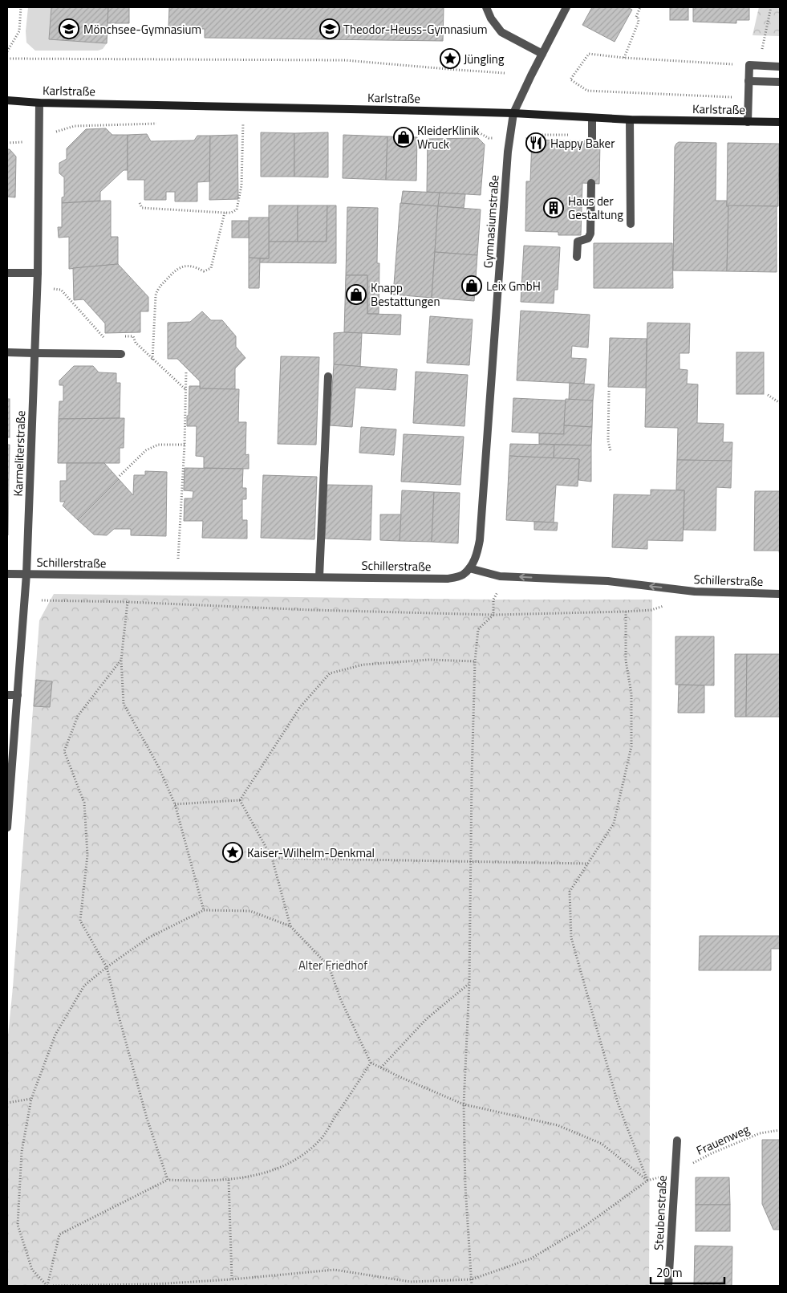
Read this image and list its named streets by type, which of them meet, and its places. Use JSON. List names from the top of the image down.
{
  "streets": {
    "street": [
      "Karlstraße",
      "Gymnasiumstraße",
      "Karmeliterstraße",
      "Schillerstraße",
      "Steubenstraße"
    ],
    "path": ["Frauenweg"]
  },
  "crossings": [
    ["Karlstraße", "Gymnasiumstraße"],
    ["Karlstraße", "Karmeliterstraße"],
    ["Gymnasiumstraße", "Schillerstraße"],
    ["Karmeliterstraße", "Schillerstraße"],
    ["Frauenweg", "Steubenstraße"]
  ],
  "one_way": ["Schillerstraße"],
  "parks": ["Alter Friedhof"],
  "places": {
    "school or university": ["Mönchsee-Gymnasium", "Theodor-Heuss-Gymnasium"],
    "place": ["Jüngling", "Kaiser-Wilhelm-Denkmal"],
    "shop": ["KleiderKlinik Wruck", "Leix GmbH", "Knapp Bestattungen"],
    "restaurant": ["Happy Baker"],
    "building": ["Haus der Gestaltung"]
  },
  "scale_bar": "20 m"
}
